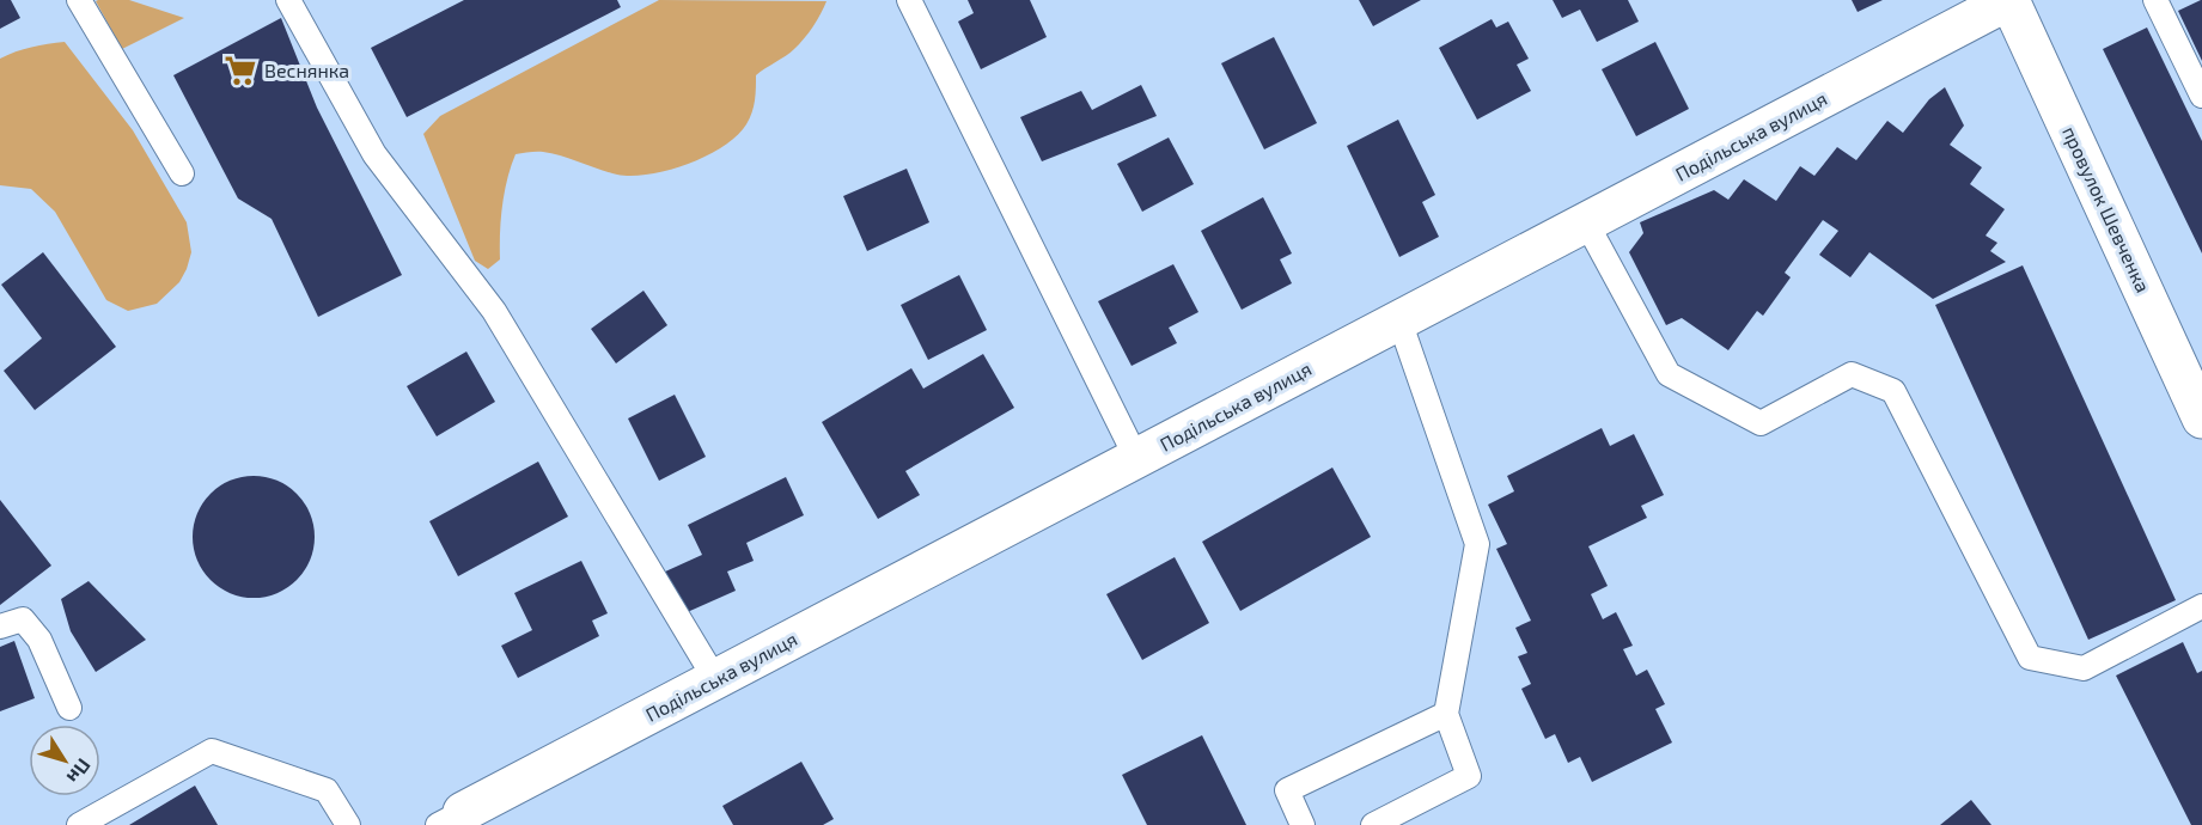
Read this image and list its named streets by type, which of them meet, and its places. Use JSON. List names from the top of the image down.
{
  "streets": {
    "street": ["Подільська вулиця", "провулок Шевченка"]
  },
  "crossings": [
    ["Подільська вулиця", "провулок Шевченка"]
  ],
  "places": {
    "supermarket": ["Веснянка"]
  },
  "north": "bottom right"
}
